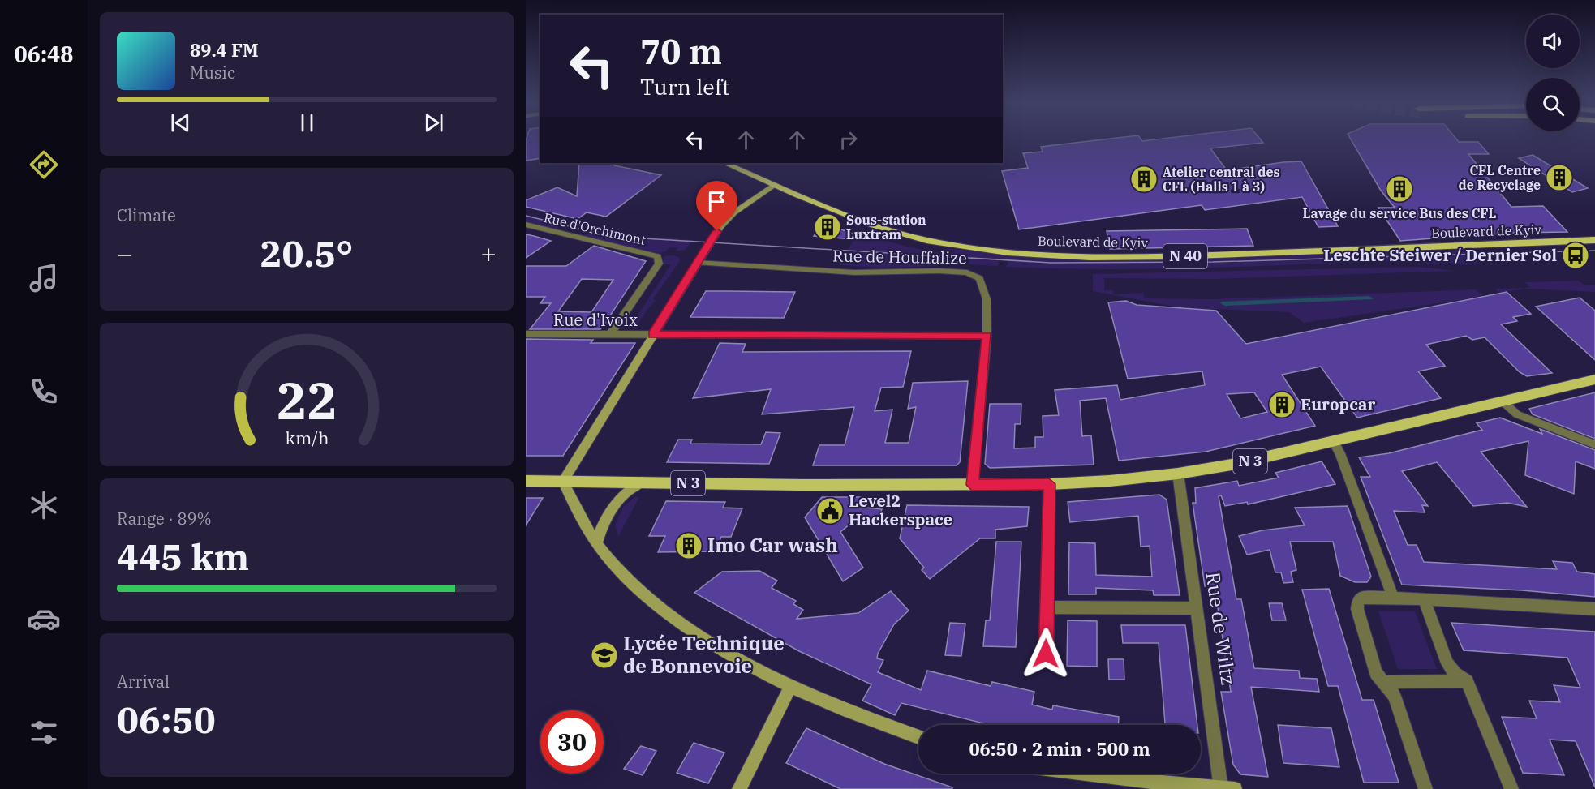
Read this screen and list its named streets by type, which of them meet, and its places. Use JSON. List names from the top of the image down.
{
  "streets": {
    "main road": ["Boulevard de Kyiv", "N 40", "N 3"],
    "street": [
      "Rue d'Orchimont",
      "Rue de Houffalize",
      "Rue d'Ivoix",
      "Rue de Wiltz"
    ]
  },
  "crossings": [
    ["Rue d'Orchimont", "Rue d'Ivoix"],
    ["Rue de Houffalize", "Rue d'Ivoix"],
    ["Rue de Houffalize", "N 3"],
    ["N 3", "Rue de Wiltz"]
  ],
  "places": {
    "building": [
      "CFL Centre de Recyclage",
      "Atelier central des CFL (Halls 1 à 3)",
      "Lavage du service Bus des CFL",
      "Sous-station Luxtram",
      "Europcar",
      "Imo Car wash"
    ],
    "bus stop": ["Leschte Steiwer / Dernier Sol"],
    "public building": ["Level2 Hackerspace"],
    "school or university": ["Lycée Technique de Bonnevoie"]
  },
  "page": {
    "tabs": "06:48",
    "turn": ["70 m", "Turn left"],
    "song": ["89.4 FM", "Music"],
    "tile": [
      "Climate",
      ["Range · 89%", "445 km"],
      ["Arrival", "06:50"]
    ],
    "heat": ["−", "20.5°", "+"],
    "limit": "30",
    "trip": "06:50 · 2 min · 500 m",
    "gauge": ["22", "km/h"]
  }
}
